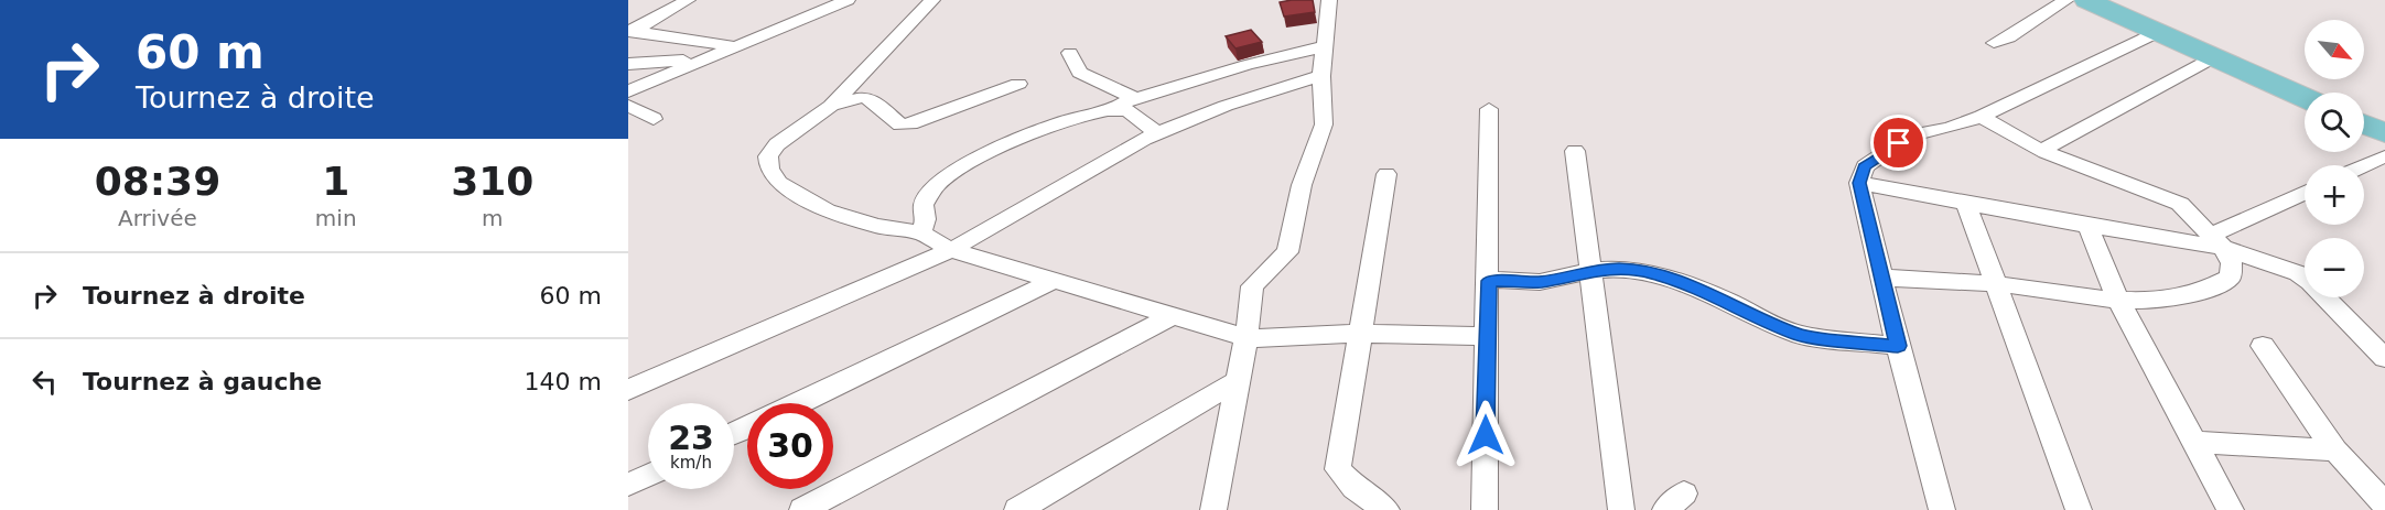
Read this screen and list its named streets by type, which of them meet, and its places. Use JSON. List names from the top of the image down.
{
  "north": "bottom right",
  "page": {
    "turn": ["60 m", "Tournez à droite"],
    "map_buttons": ["+", "−"],
    "eta": [
      "08:39",
      "Arrivée",
      "1",
      "min",
      "310",
      "m"
    ],
    "list": [
      {
        "name": "Tournez à droite",
        "value": "60 m"
      },
      {
        "name": "Tournez à gauche",
        "value": "140 m"
      }
    ],
    "speed": "23 km/h",
    "limit": "30"
  }
}
